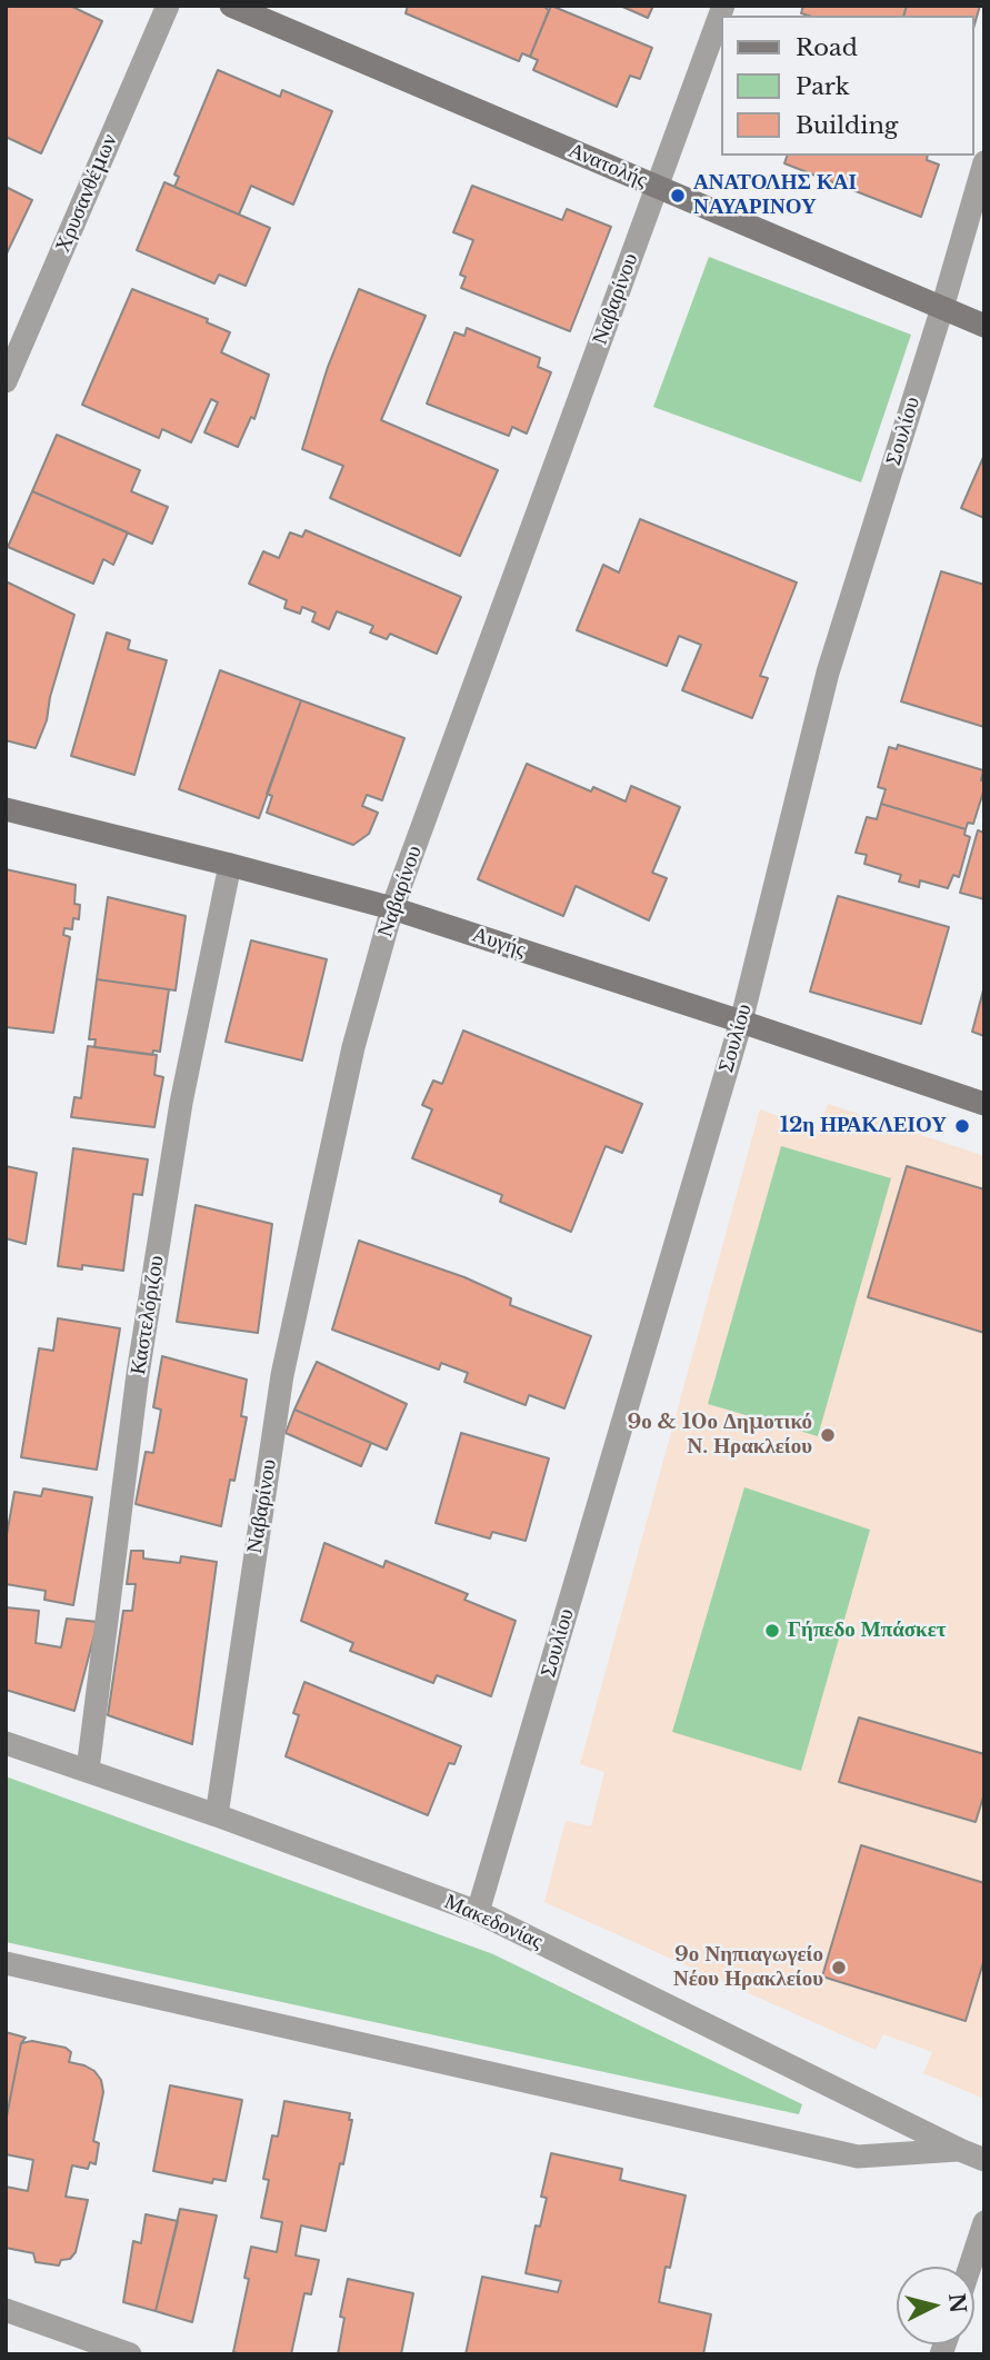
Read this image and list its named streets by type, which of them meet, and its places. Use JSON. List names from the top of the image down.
{
  "streets": {
    "street": [
      "Ανατολής",
      "Χρυσανθέμων",
      "Ναβαρίνου",
      "Σουλίου",
      "Αυγής",
      "Καστελόριζου",
      "Μακεδονίας"
    ]
  },
  "crossings": [
    ["Ανατολής", "Ναβαρίνου"],
    ["Ανατολής", "Σουλίου"],
    ["Ναβαρίνου", "Αυγής"],
    ["Ναβαρίνου", "Μακεδονίας"],
    ["Σουλίου", "Αυγής"],
    ["Σουλίου", "Μακεδονίας"],
    ["Αυγής", "Καστελόριζου"],
    ["Καστελόριζου", "Μακεδονίας"]
  ],
  "places": [
    "ΑΝΑΤΟΛΗΣ ΚΑΙ ΝΑΥΑΡΙΝΟΥ",
    "12η ΗΡΑΚΛΕΙΟΥ",
    "9ο & 10ο Δημοτικό Ν. Ηρακλείου",
    "Γήπεδο Μπάσκετ",
    "9ο Νηπιαγωγείο Νέου Ηρακλείου"
  ],
  "legend": ["Road", "Park", "Building"],
  "north": "right"
}
